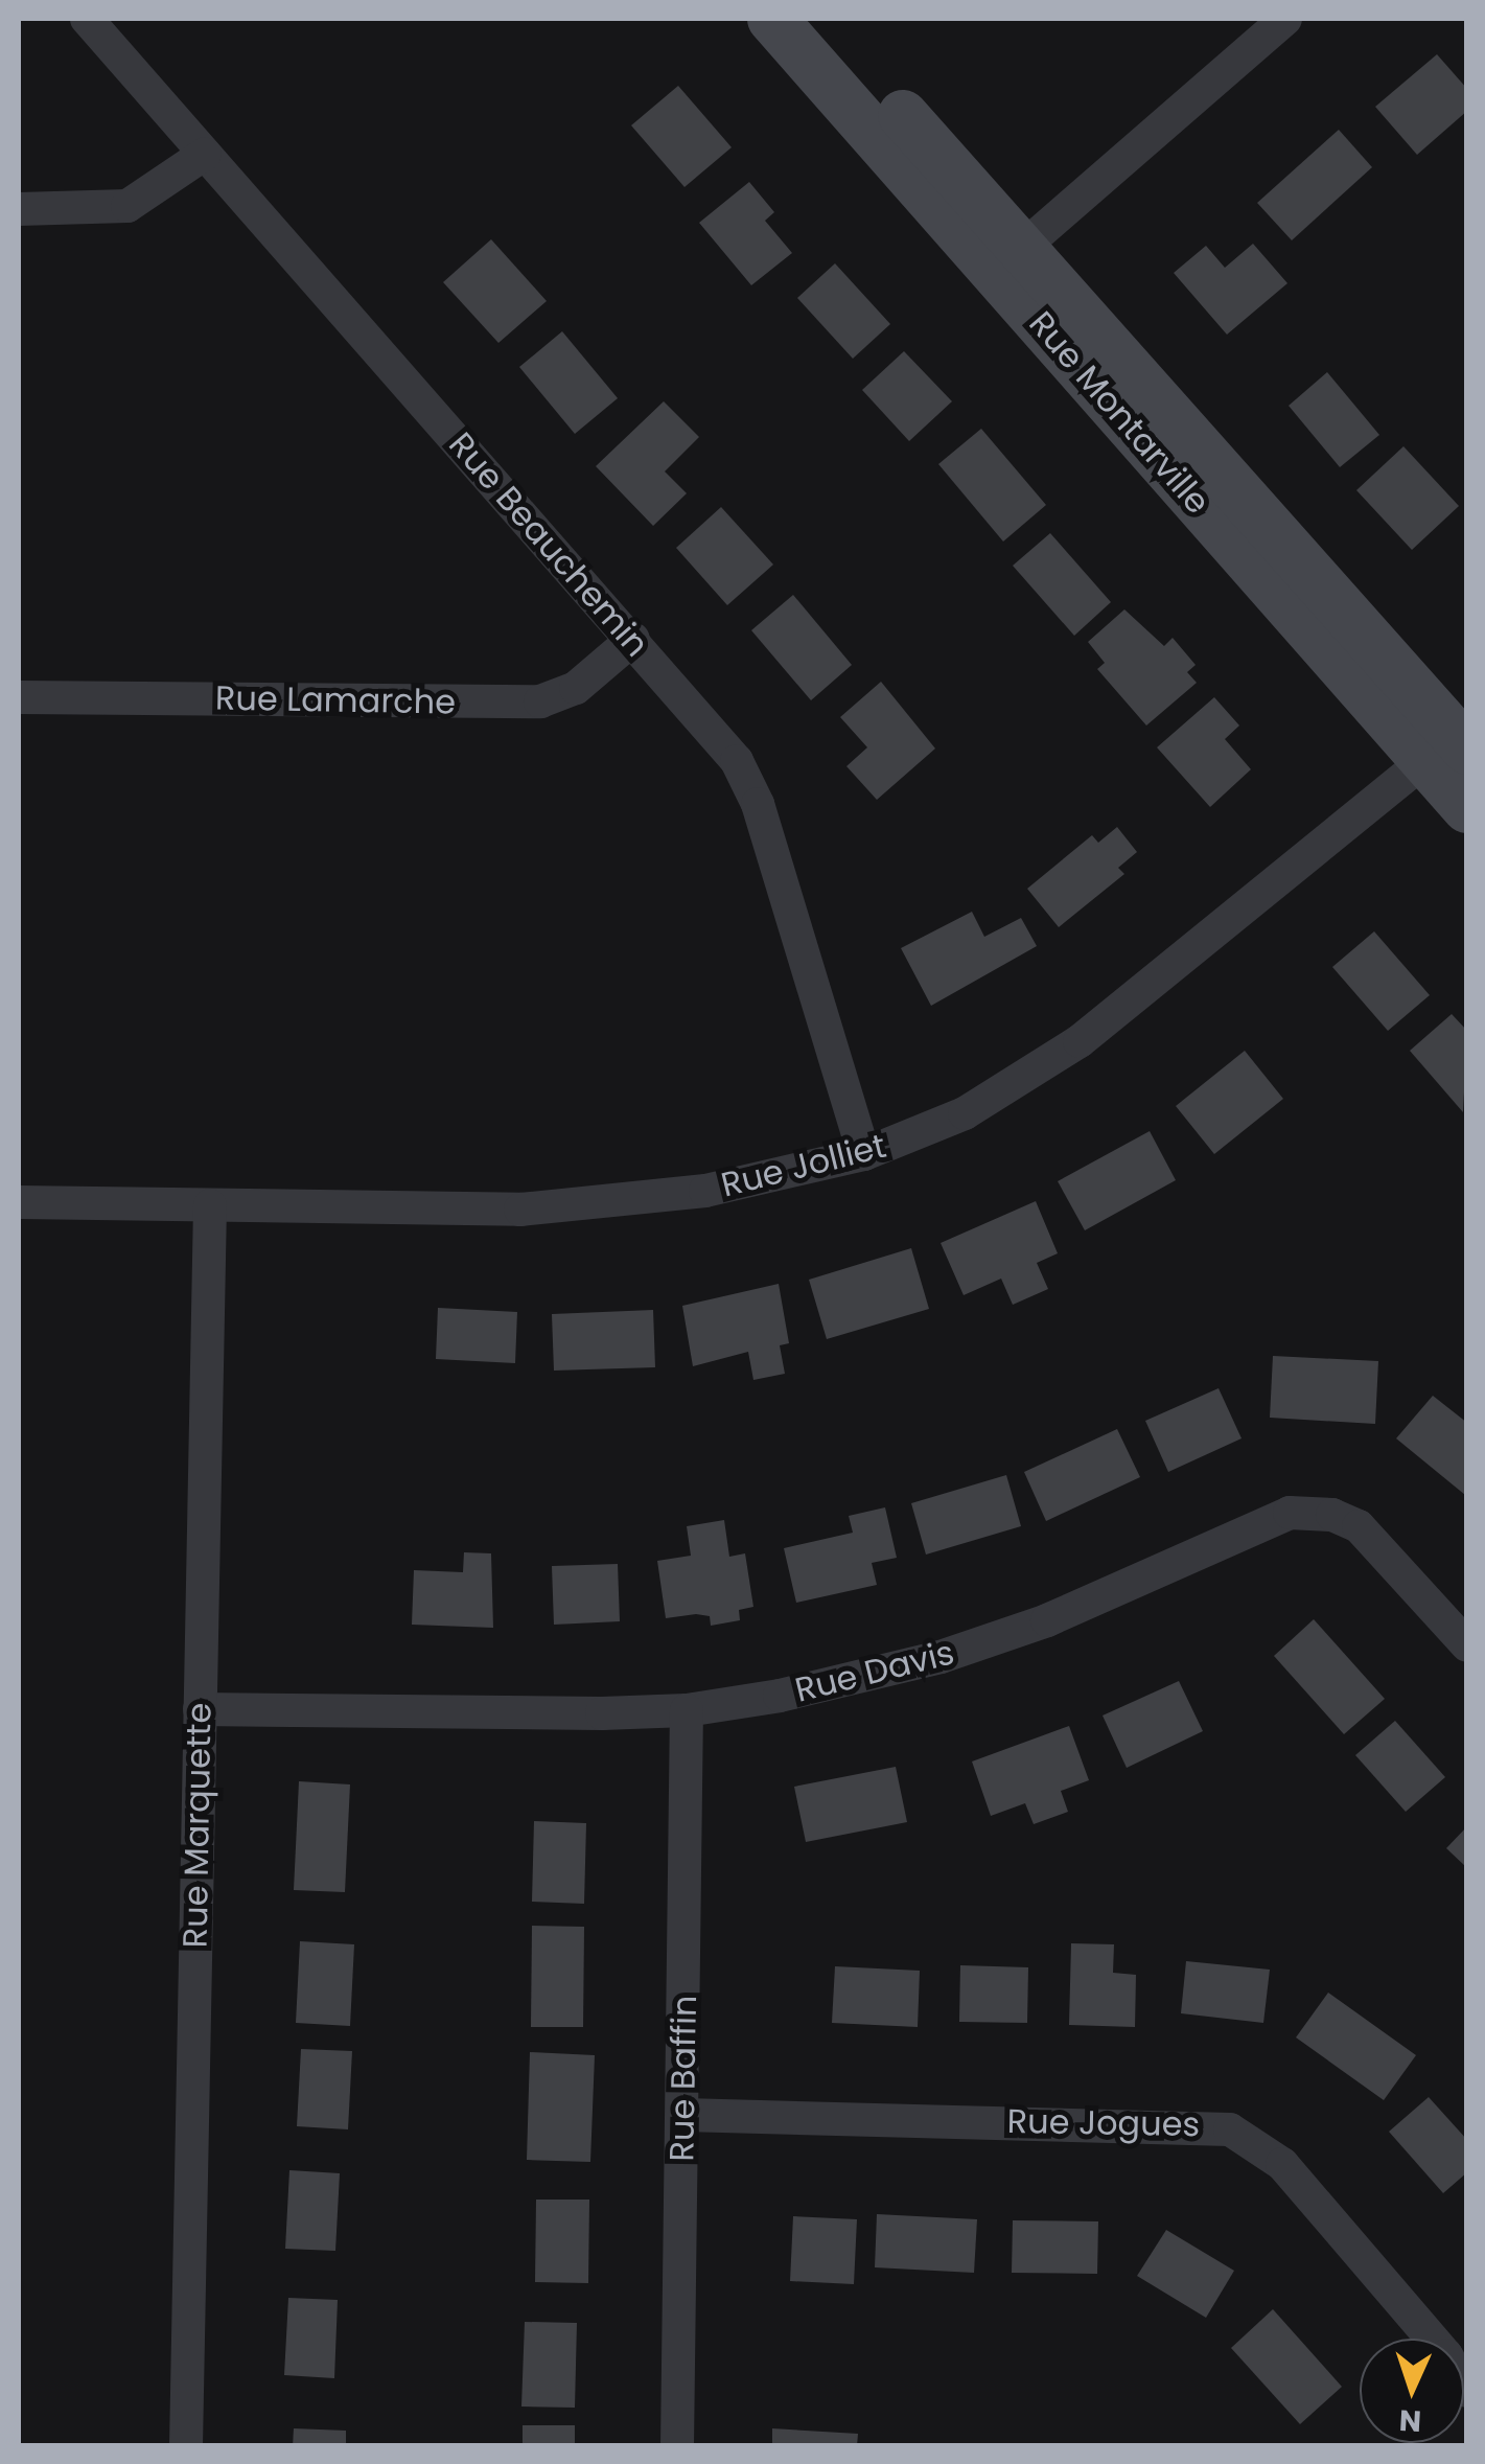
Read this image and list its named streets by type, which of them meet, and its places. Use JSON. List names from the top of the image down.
{
  "streets": {
    "street": [
      "Rue Montarville",
      "Rue Beauchemin",
      "Rue Lamarche",
      "Rue Jolliet",
      "Rue Davis",
      "Rue Marquette",
      "Rue Baffin",
      "Rue Jogues"
    ]
  },
  "crossings": [
    ["Rue Montarville", "Rue Jolliet"],
    ["Rue Beauchemin", "Rue Lamarche"],
    ["Rue Beauchemin", "Rue Jolliet"],
    ["Rue Jolliet", "Rue Marquette"],
    ["Rue Davis", "Rue Marquette"],
    ["Rue Davis", "Rue Baffin"],
    ["Rue Baffin", "Rue Jogues"]
  ],
  "north": "bottom"
}
